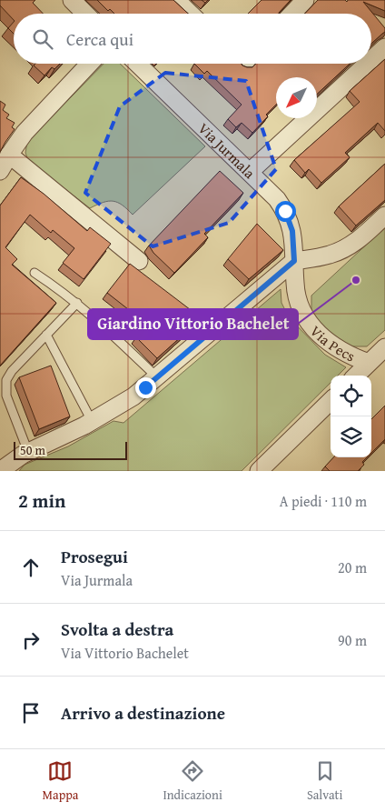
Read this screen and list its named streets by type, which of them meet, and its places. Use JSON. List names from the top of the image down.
{
  "streets": {
    "street": ["Via Jurmala", "Via Pecs"]
  },
  "crossings": [
    ["Via Jurmala", "Via Pecs"]
  ],
  "places": ["Giardino Vittorio Bachelet"],
  "scale_bar": "50 m",
  "north": "bottom left",
  "page": {
    "search": "Cerca qui",
    "scale": "50 m",
    "heading": ["2 min", "A piedi · 110 m"],
    "list": [
      ["Prosegui", "Via Jurmala", "20 m"],
      ["Svolta a destra", "Via Vittorio Bachelet", "90 m"],
      "Arrivo a destinazione"
    ],
    "nav": ["Mappa", "Indicazioni", "Salvati"]
  }
}
